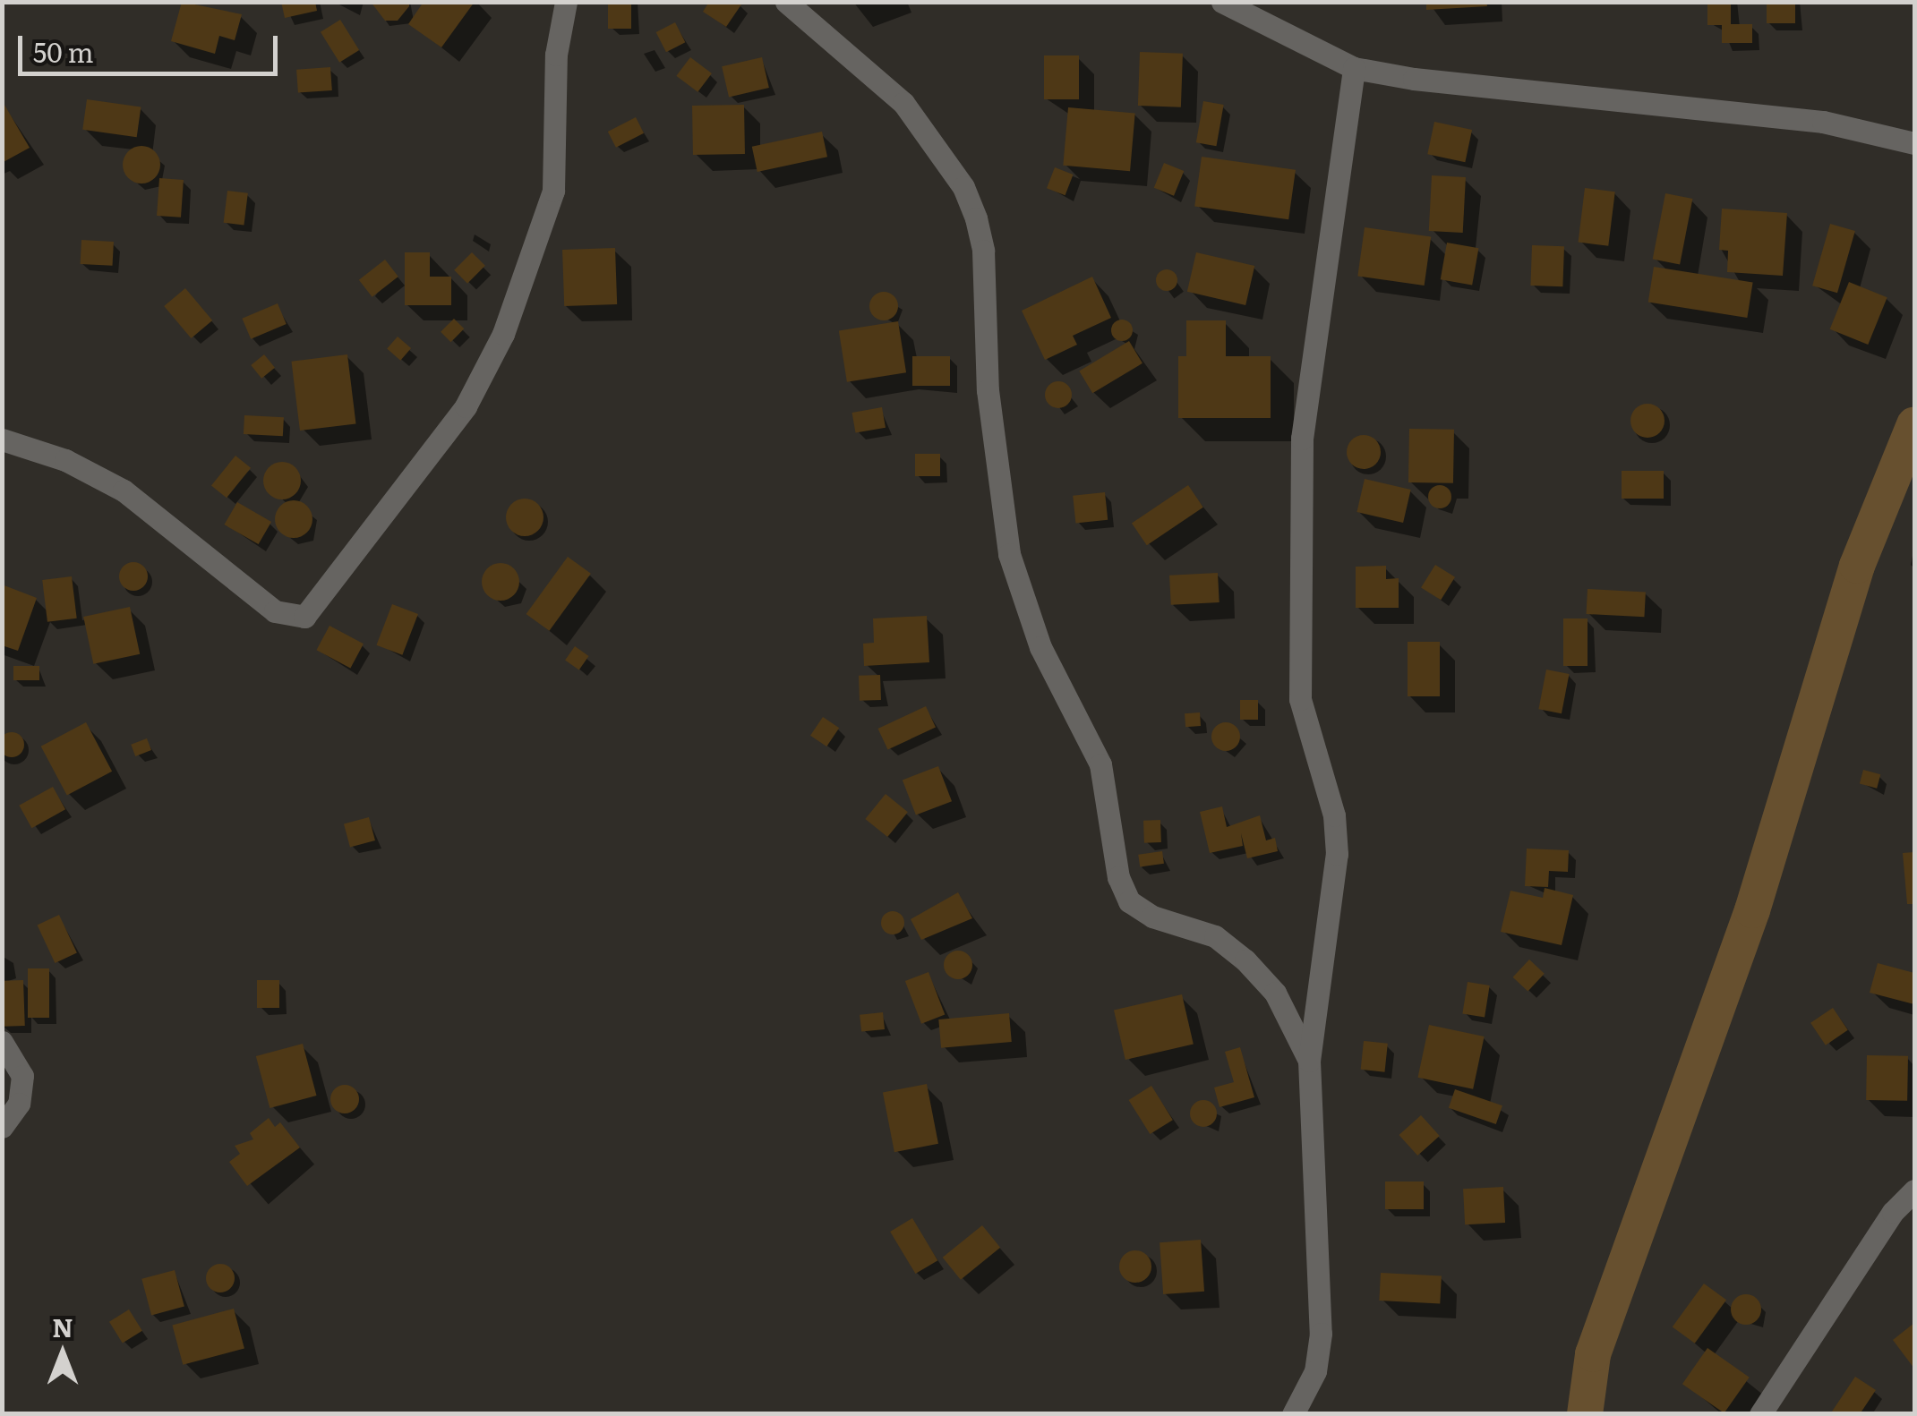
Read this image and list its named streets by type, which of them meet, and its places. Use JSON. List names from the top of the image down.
{
  "scale_bar": "50 m",
  "north": "top"
}
